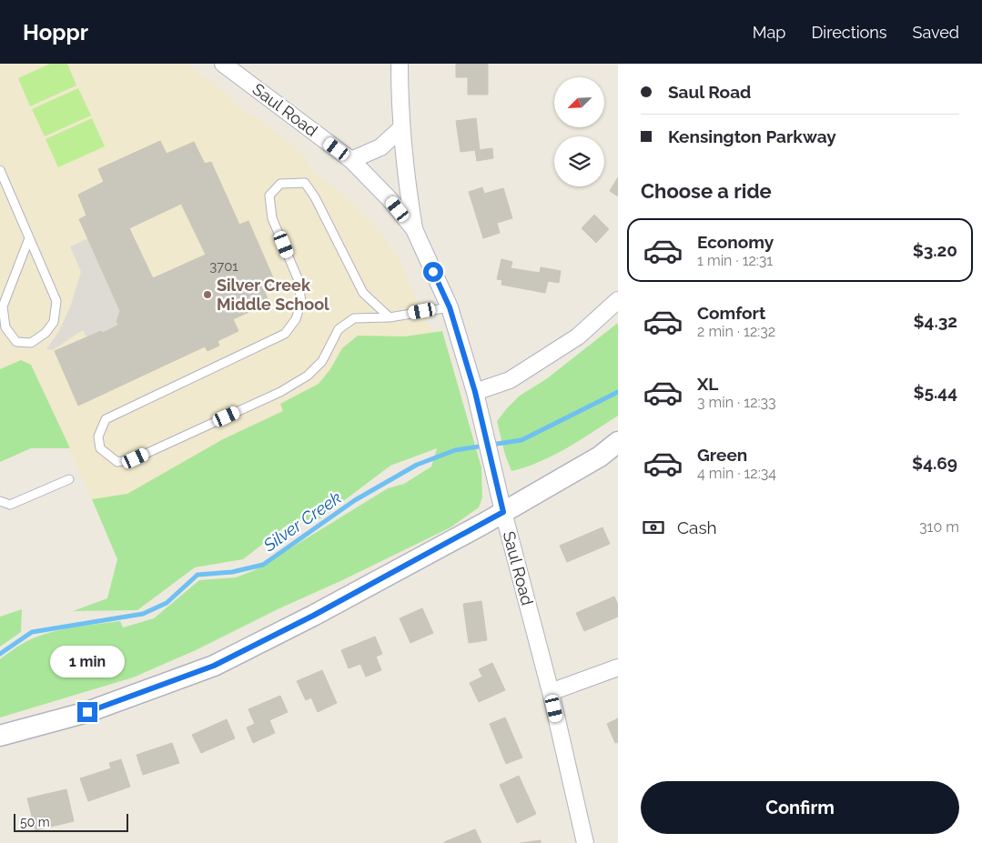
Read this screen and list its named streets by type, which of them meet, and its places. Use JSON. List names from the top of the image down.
{
  "streets": {
    "street": ["Saul Road"]
  },
  "water": ["Silver Creek"],
  "places": ["Silver Creek Middle School"],
  "house_numbers": ["3701"],
  "scale_bar": "50 m",
  "north": "bottom left",
  "page": {
    "header": "Hoppr",
    "nav": ["Map", "Directions", "Saved"],
    "banner": ["Saul Road", "Kensington Parkway"],
    "heading": "Choose a ride",
    "list": [
      {
        "name": "Economy",
        "note": "1 min · 12:31",
        "value": "$3.20"
      },
      {
        "name": "Comfort",
        "note": "2 min · 12:32",
        "value": "$4.32"
      },
      {
        "name": "XL",
        "note": "3 min · 12:33",
        "value": "$5.44"
      },
      {
        "name": "Green",
        "note": "4 min · 12:34",
        "value": "$4.69"
      }
    ],
    "pay": ["Cash", "310 m"],
    "bubble": "1 min",
    "buttons": "Confirm",
    "scale": "50 m"
  }
}
